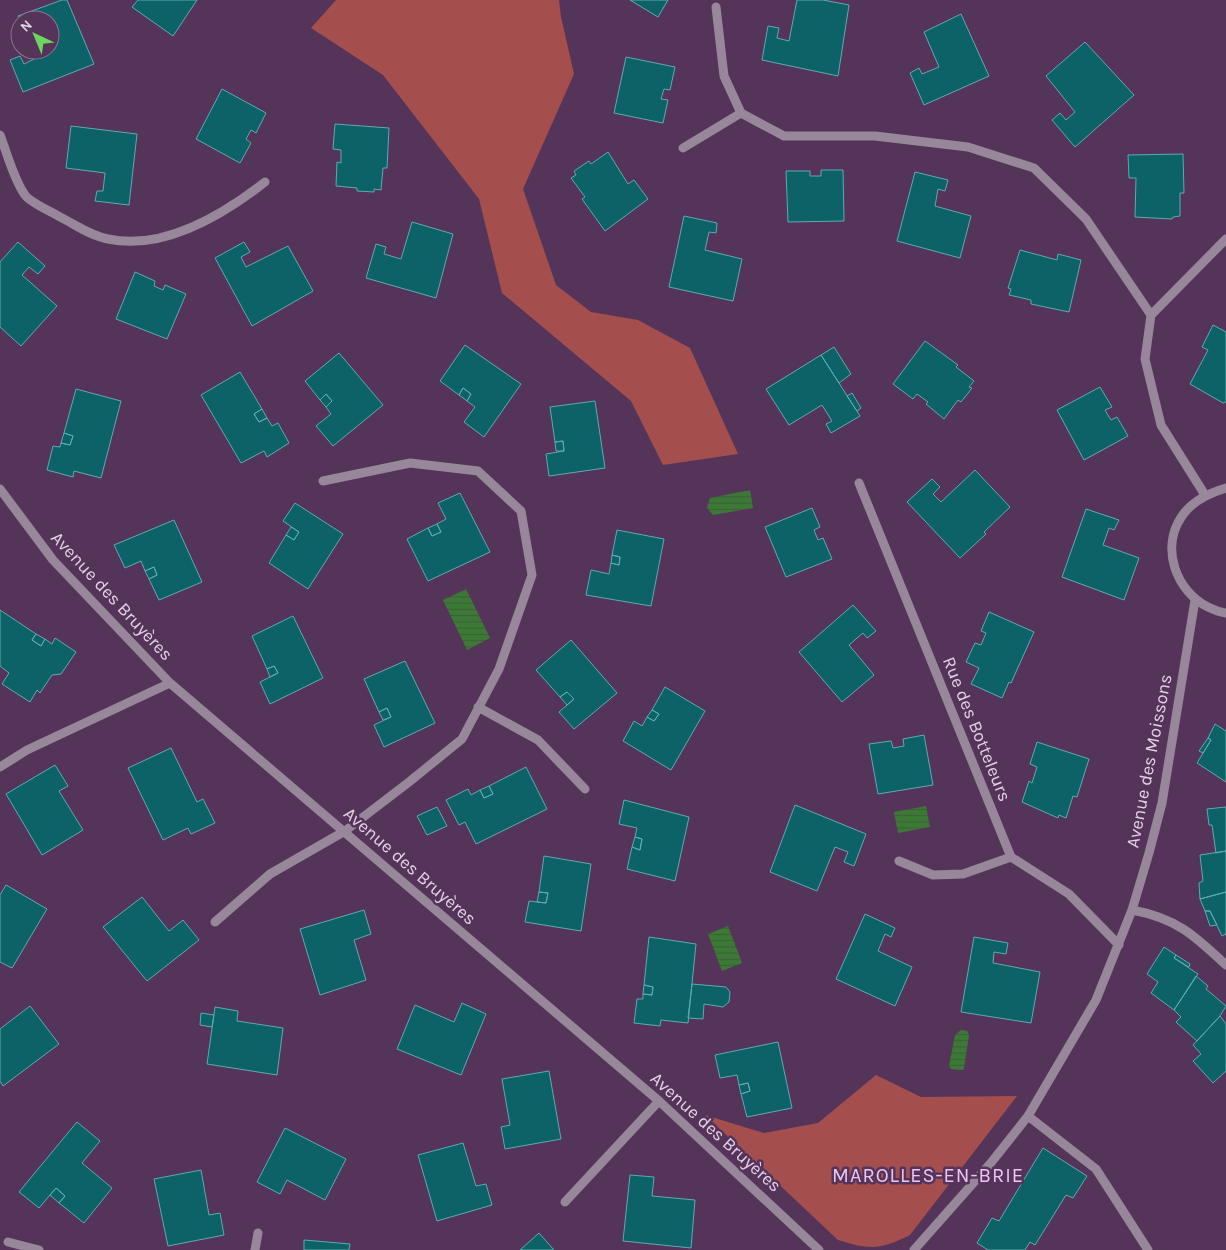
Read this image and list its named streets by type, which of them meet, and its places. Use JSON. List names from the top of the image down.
{
  "streets": {
    "street": ["Avenue des Bruyères", "Rue des Botteleurs", "Avenue des Moissons"]
  },
  "districts": ["MAROLLES-EN-BRIE"],
  "north": "top left"
}
